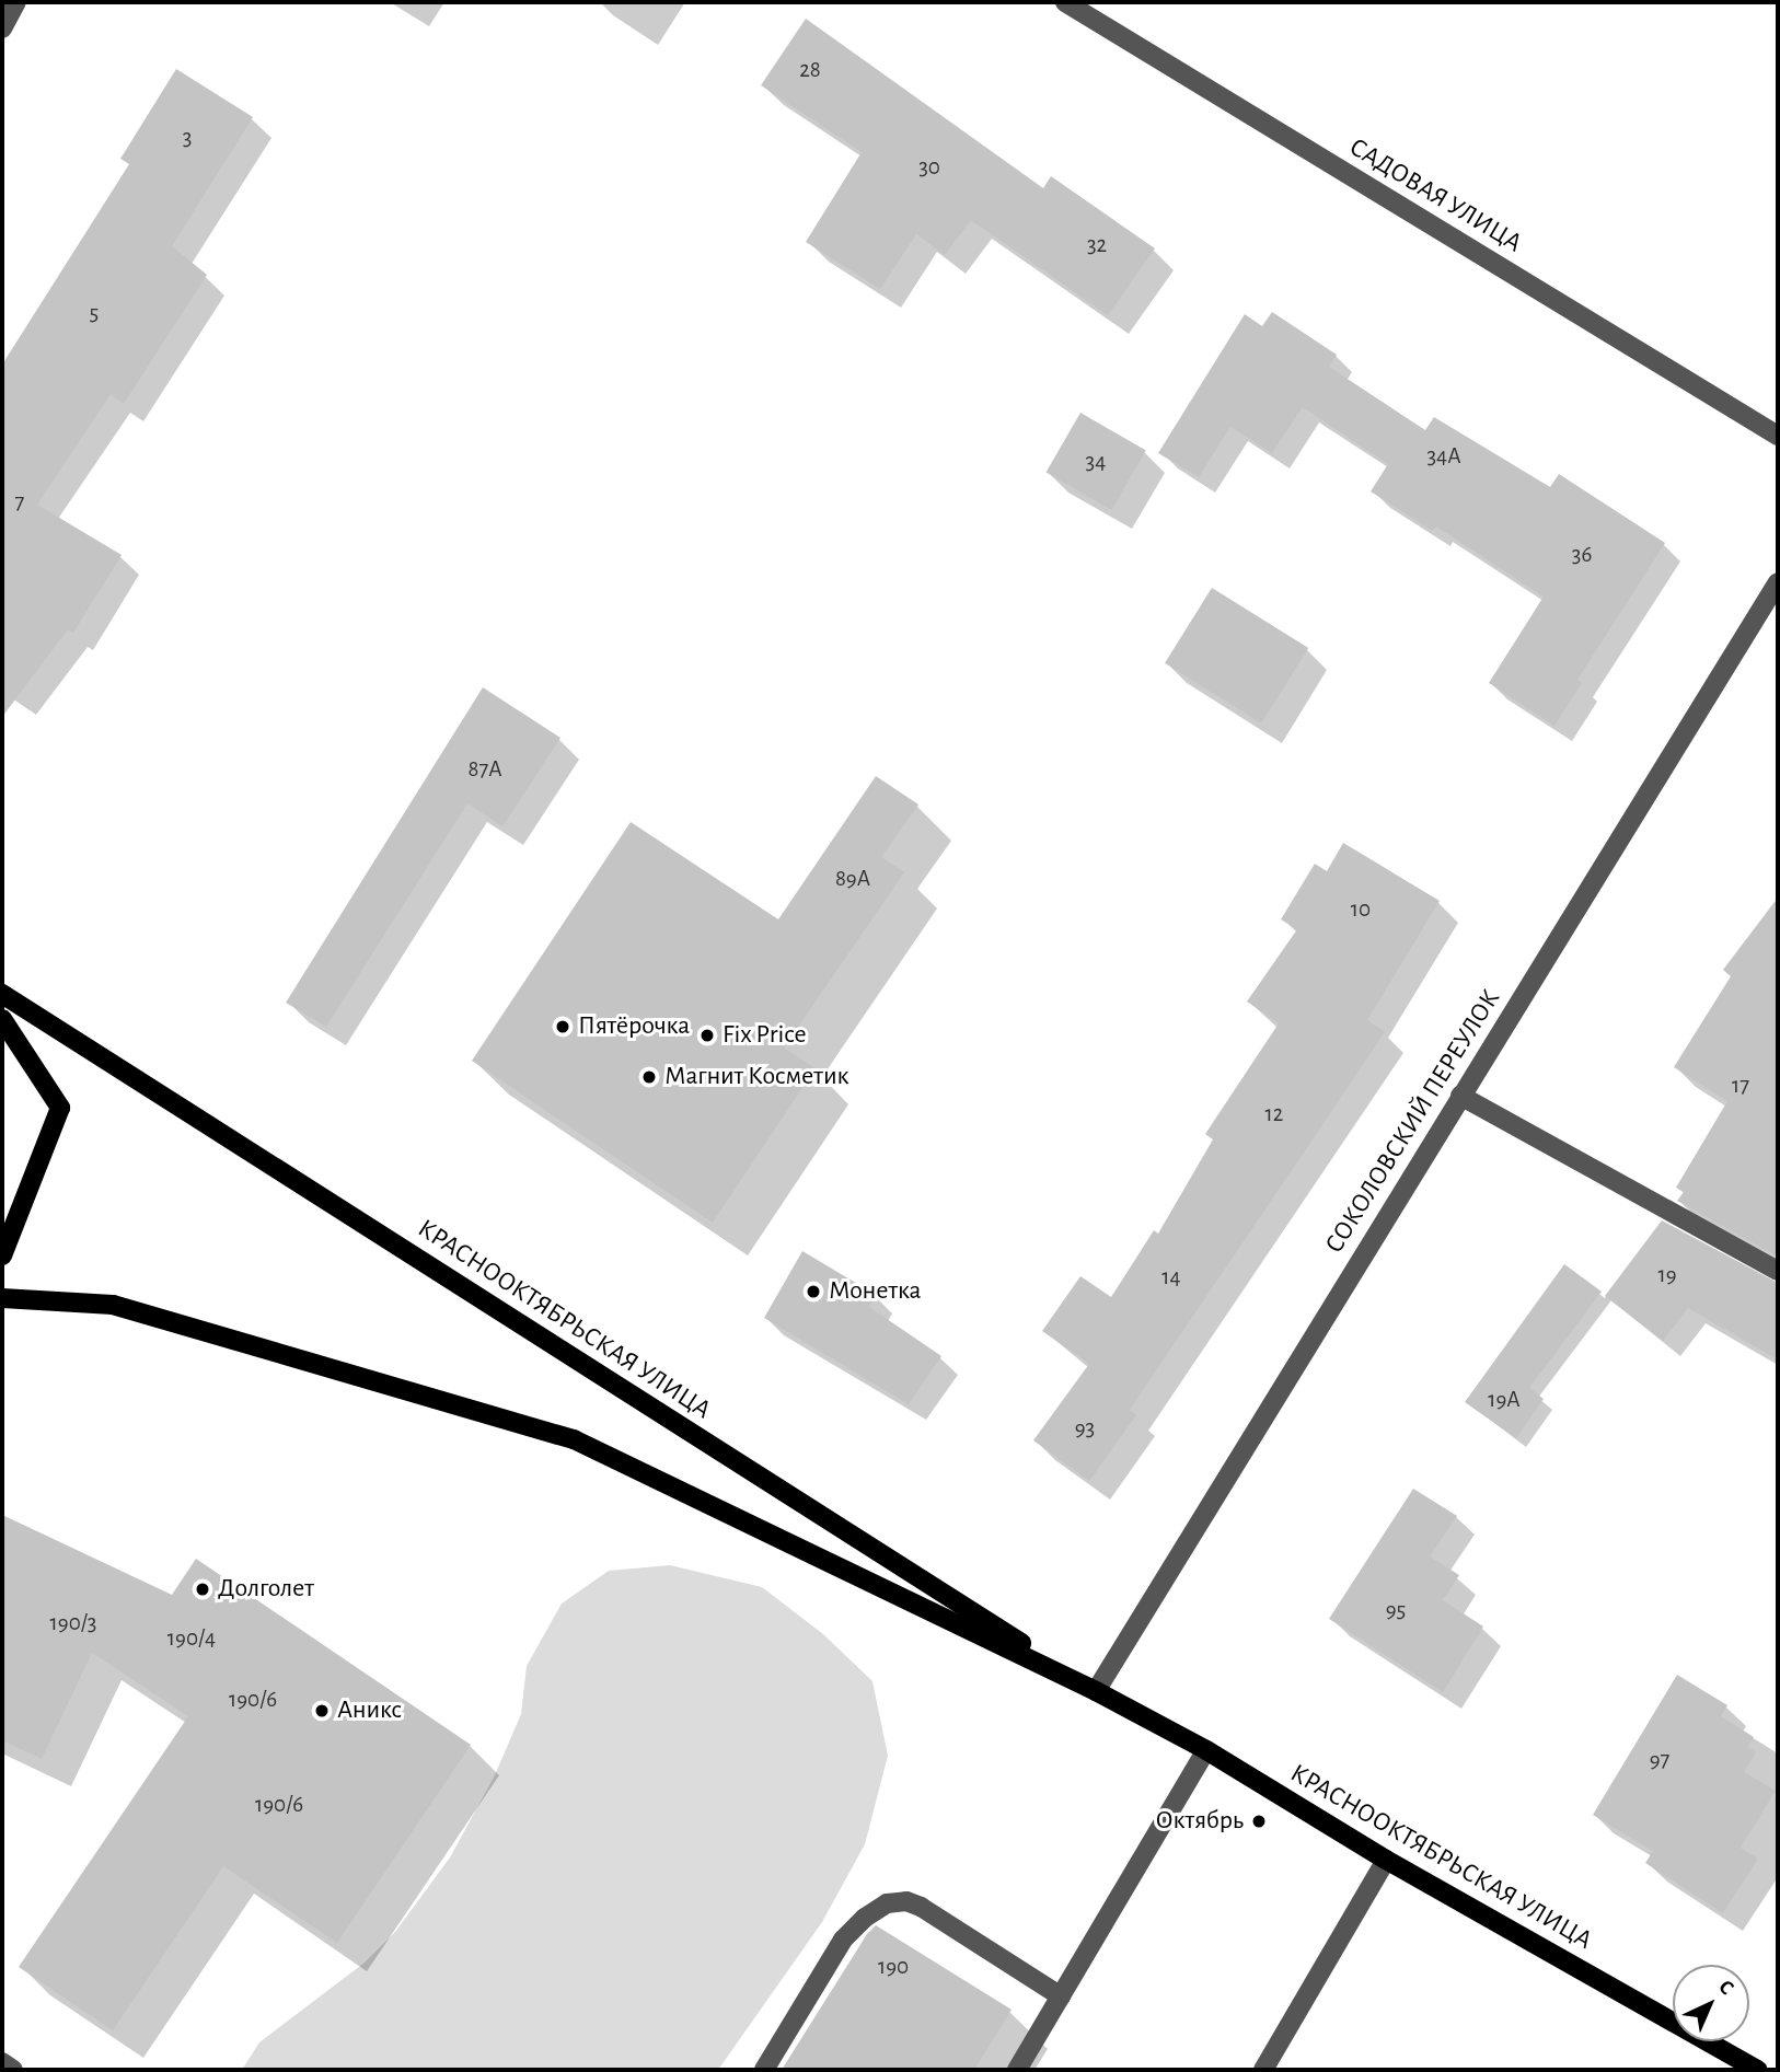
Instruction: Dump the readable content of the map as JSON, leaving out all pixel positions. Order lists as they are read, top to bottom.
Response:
{
  "streets": {
    "main road": ["КРАСНООКТЯБРЬСКАЯ УЛИЦА"],
    "street": ["САДОВАЯ УЛИЦА", "СОКОЛОВСКИЙ ПЕРЕУЛОК"]
  },
  "crossings": [
    ["СОКОЛОВСКИЙ ПЕРЕУЛОК", "КРАСНООКТЯБРЬСКАЯ УЛИЦА"]
  ],
  "places": [
    "Пятёрочка",
    "Fix Price",
    "Магнит Косметик",
    "Монетка",
    "Долголет",
    "Аникс",
    "Октябрь"
  ],
  "house_numbers": [
    "28",
    "3",
    "30",
    "32",
    "5",
    "34А",
    "34",
    "7",
    "36",
    "87А",
    "89А",
    "10",
    "17",
    "12",
    "19",
    "14",
    "19А",
    "93",
    "95",
    "190/3",
    "190/4",
    "190/6",
    "97",
    "190/6",
    "190"
  ],
  "north": "top right"
}
